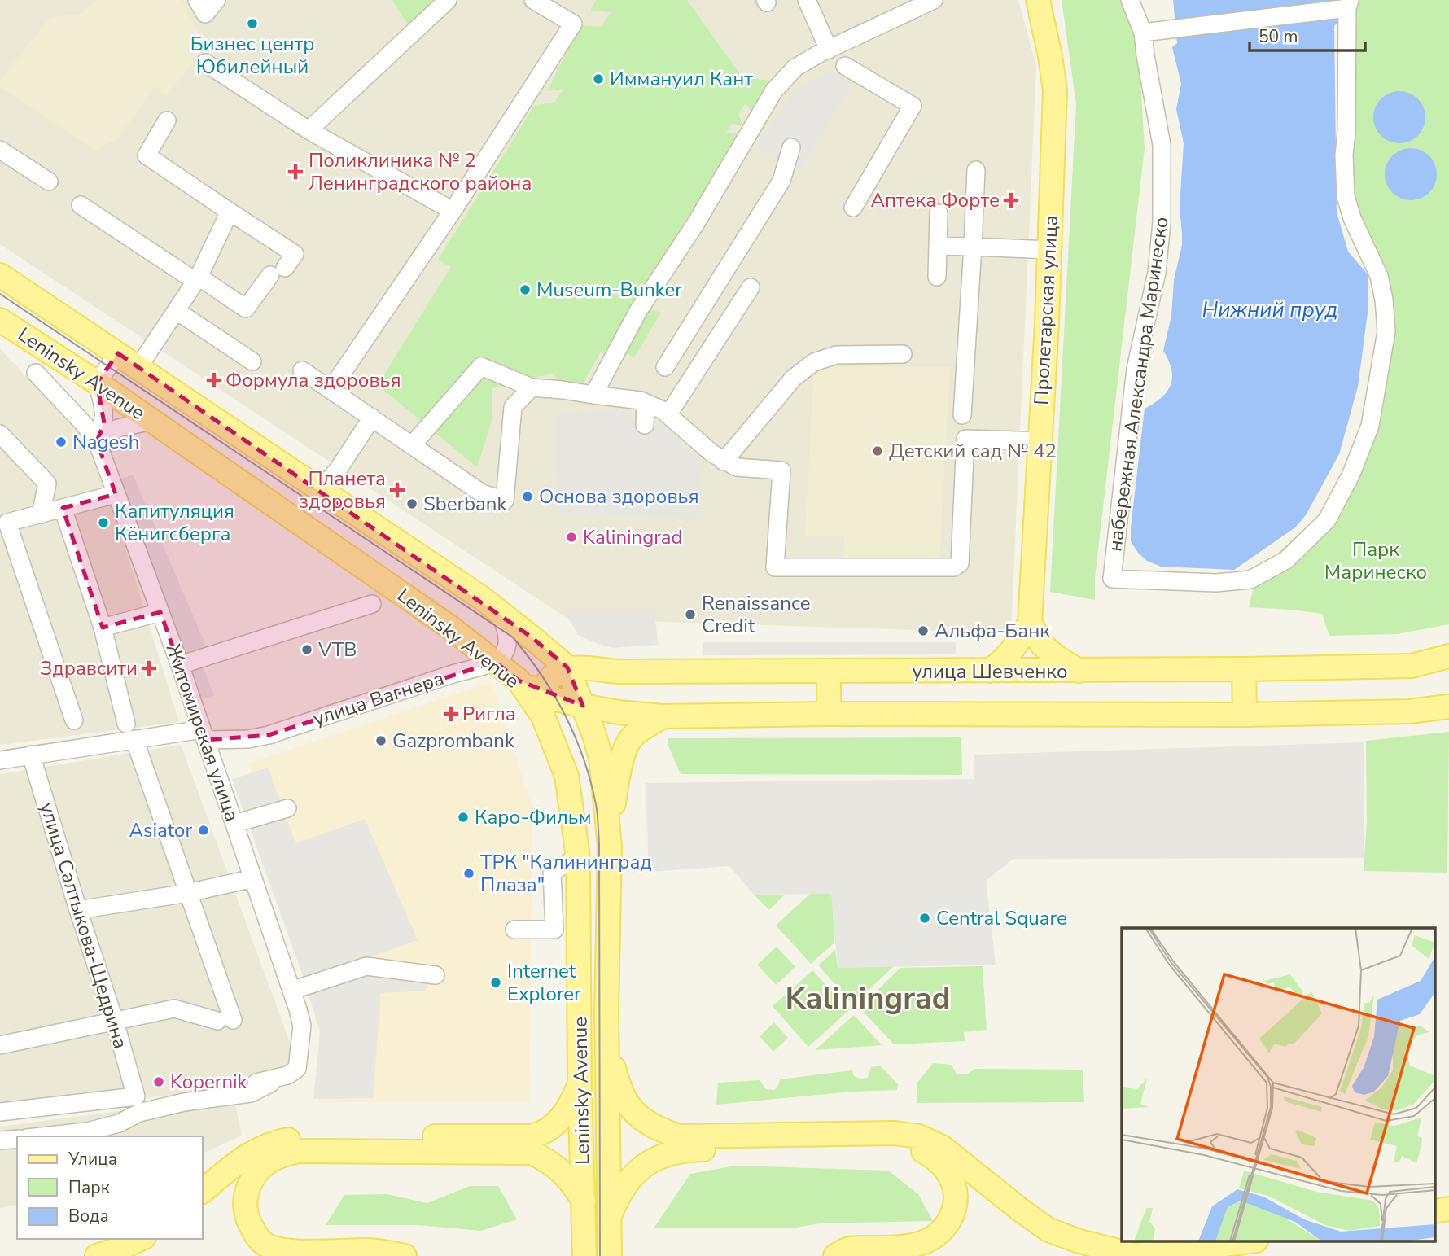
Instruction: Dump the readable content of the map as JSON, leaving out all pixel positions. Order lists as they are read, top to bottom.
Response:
{
  "streets": {
    "main road": ["Пролетарская улица", "Leninsky Avenue", "улица Шевченко"],
    "street": [
      "набережная Александра Маринеско",
      "улица Вагнера",
      "Житомирская улица",
      "улица Салтыкова-Щедрина"
    ]
  },
  "crossings": [
    ["Пролетарская улица", "улица Шевченко"],
    ["Leninsky Avenue", "улица Шевченко"],
    ["Leninsky Avenue", "улица Вагнера"],
    ["улица Вагнера", "Житомирская улица"],
    ["улица Вагнера", "улица Салтыкова-Щедрина"]
  ],
  "districts": ["Kaliningrad"],
  "water": ["Нижний пруд"],
  "parks": ["Парк Маринеско"],
  "places": {
    "other": [
      "Бизнес центр Юбилейный",
      "Иммануил Кант",
      "Museum-Bunker",
      "Nagesh",
      "Детский сад № 42",
      "Основа здоровья",
      "Sberbank",
      "Капитуляция Кёнигсберга",
      "Kaliningrad",
      "Renaissance Credit",
      "Альфа-Банк",
      "VTB",
      "Gazprombank",
      "Каро-Фильм",
      "Asiator",
      "ТРК \"Калининград Плаза\"",
      "Central Square",
      "Internet Explorer",
      "Kopernik"
    ],
    "health": [
      "Поликлиника № 2 Ленинградского района",
      "Аптека Форте",
      "Формула здоровья",
      "Планета здоровья",
      "Здравсити",
      "Ригла"
    ]
  },
  "legend": ["Улица", "Парк", "Вода"],
  "scale_bar": "50 m"
}
